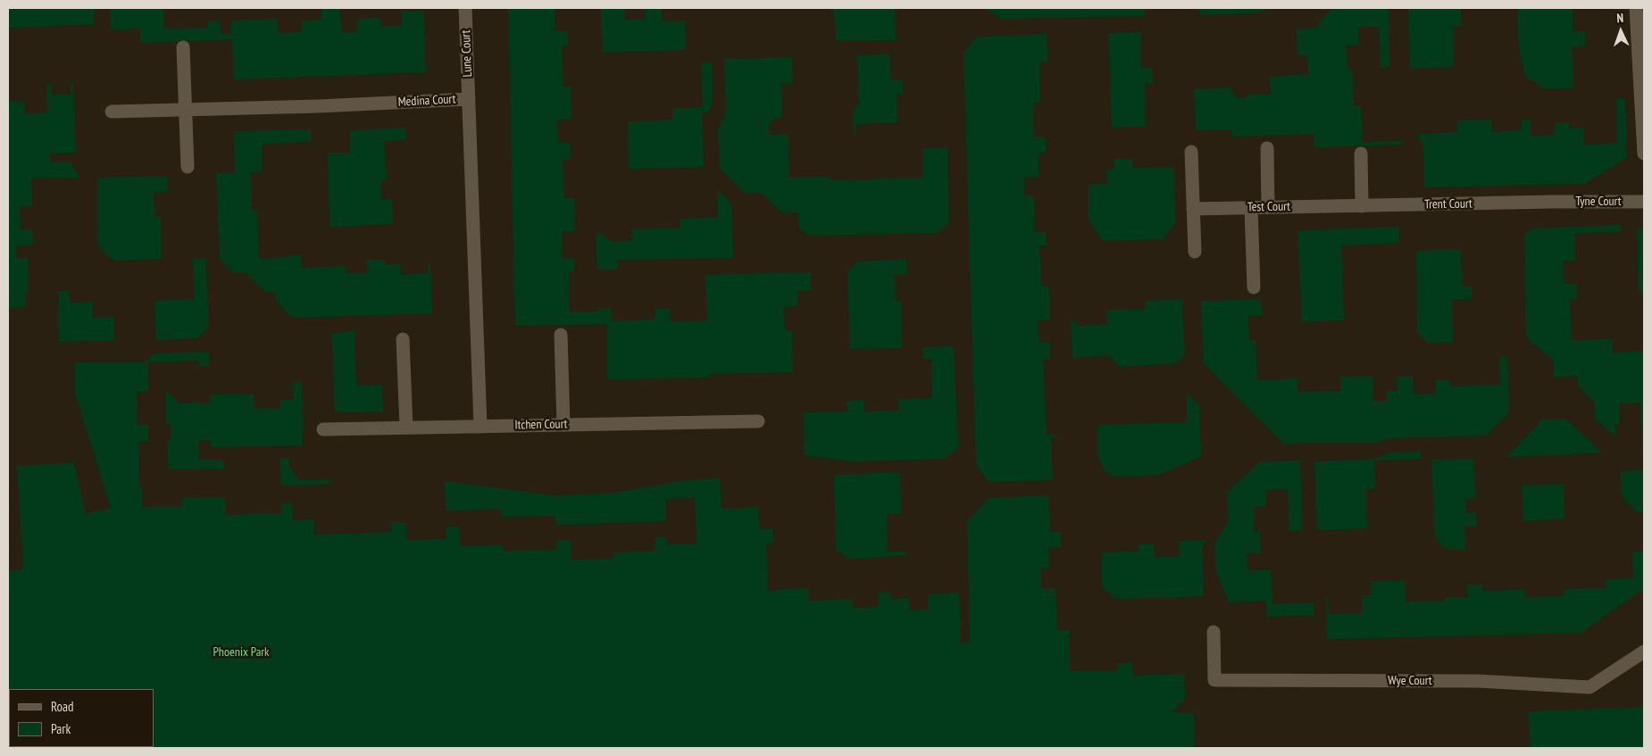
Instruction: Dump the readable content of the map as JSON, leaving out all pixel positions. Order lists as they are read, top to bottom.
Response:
{
  "streets": {
    "street": [
      "Lune Court",
      "Medina Court",
      "Tyne Court",
      "Trent Court",
      "Test Court",
      "Itchen Court",
      "Wye Court"
    ]
  },
  "crossings": [
    ["Lune Court", "Medina Court"],
    ["Medina Court", "Itchen Court"],
    ["Tyne Court", "Trent Court"],
    ["Trent Court", "Test Court"]
  ],
  "parks": ["Phoenix Park"],
  "legend": ["Road", "Park"],
  "north": "top"
}
